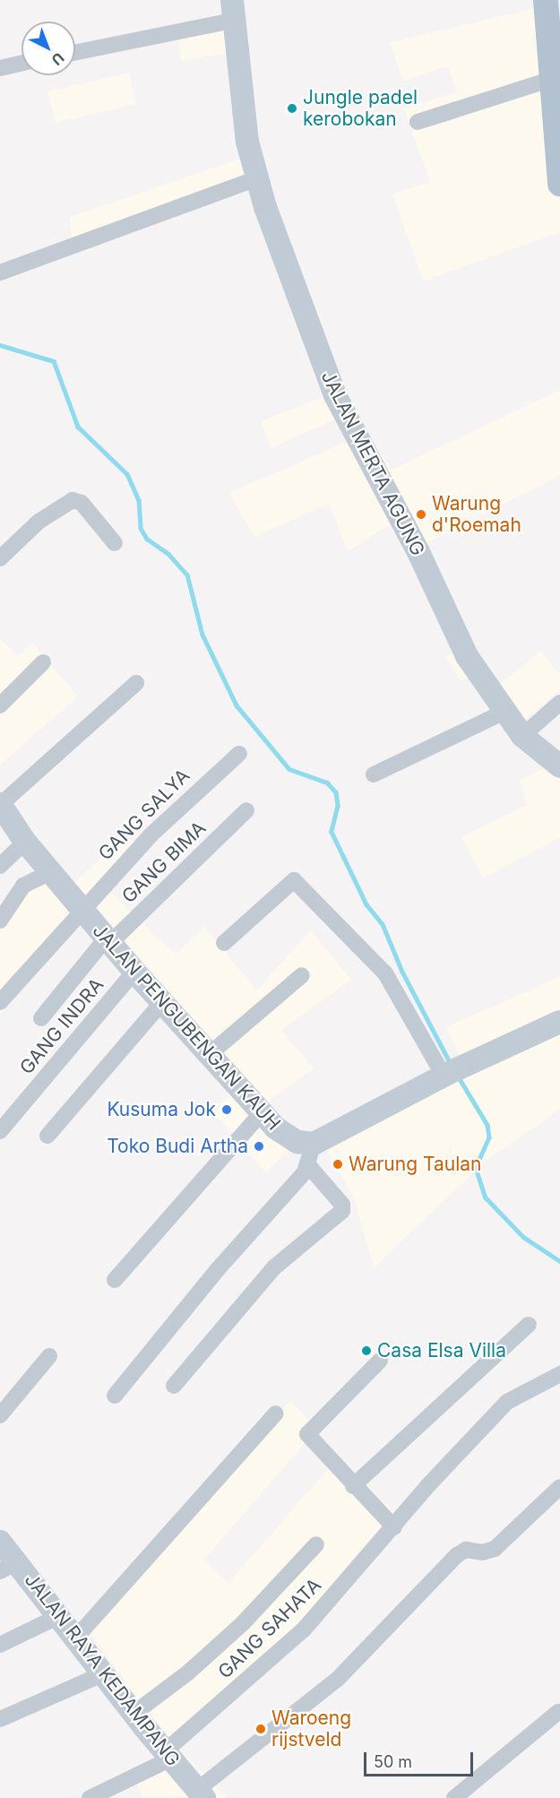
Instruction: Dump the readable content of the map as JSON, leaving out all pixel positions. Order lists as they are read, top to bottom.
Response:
{
  "streets": {
    "street": [
      "JALAN MERTA AGUNG",
      "GANG SALYA",
      "GANG BIMA",
      "GANG INDRA",
      "JALAN PENGUBENGAN KAUH",
      "GANG SAHATA",
      "JALAN RAYA KEDAMPANG"
    ]
  },
  "crossings": [
    ["GANG SALYA", "JALAN PENGUBENGAN KAUH"],
    ["GANG BIMA", "JALAN PENGUBENGAN KAUH"],
    ["GANG INDRA", "JALAN PENGUBENGAN KAUH"],
    ["GANG SAHATA", "JALAN RAYA KEDAMPANG"]
  ],
  "places": [
    "Jungle padel kerobokan",
    "Warung d'Roemah",
    "Kusuma Jok",
    "Toko Budi Artha",
    "Warung Taulan",
    "Casa Elsa Villa",
    "Waroeng rijstveld"
  ],
  "scale_bar": "50 m",
  "north": "bottom right"
}
